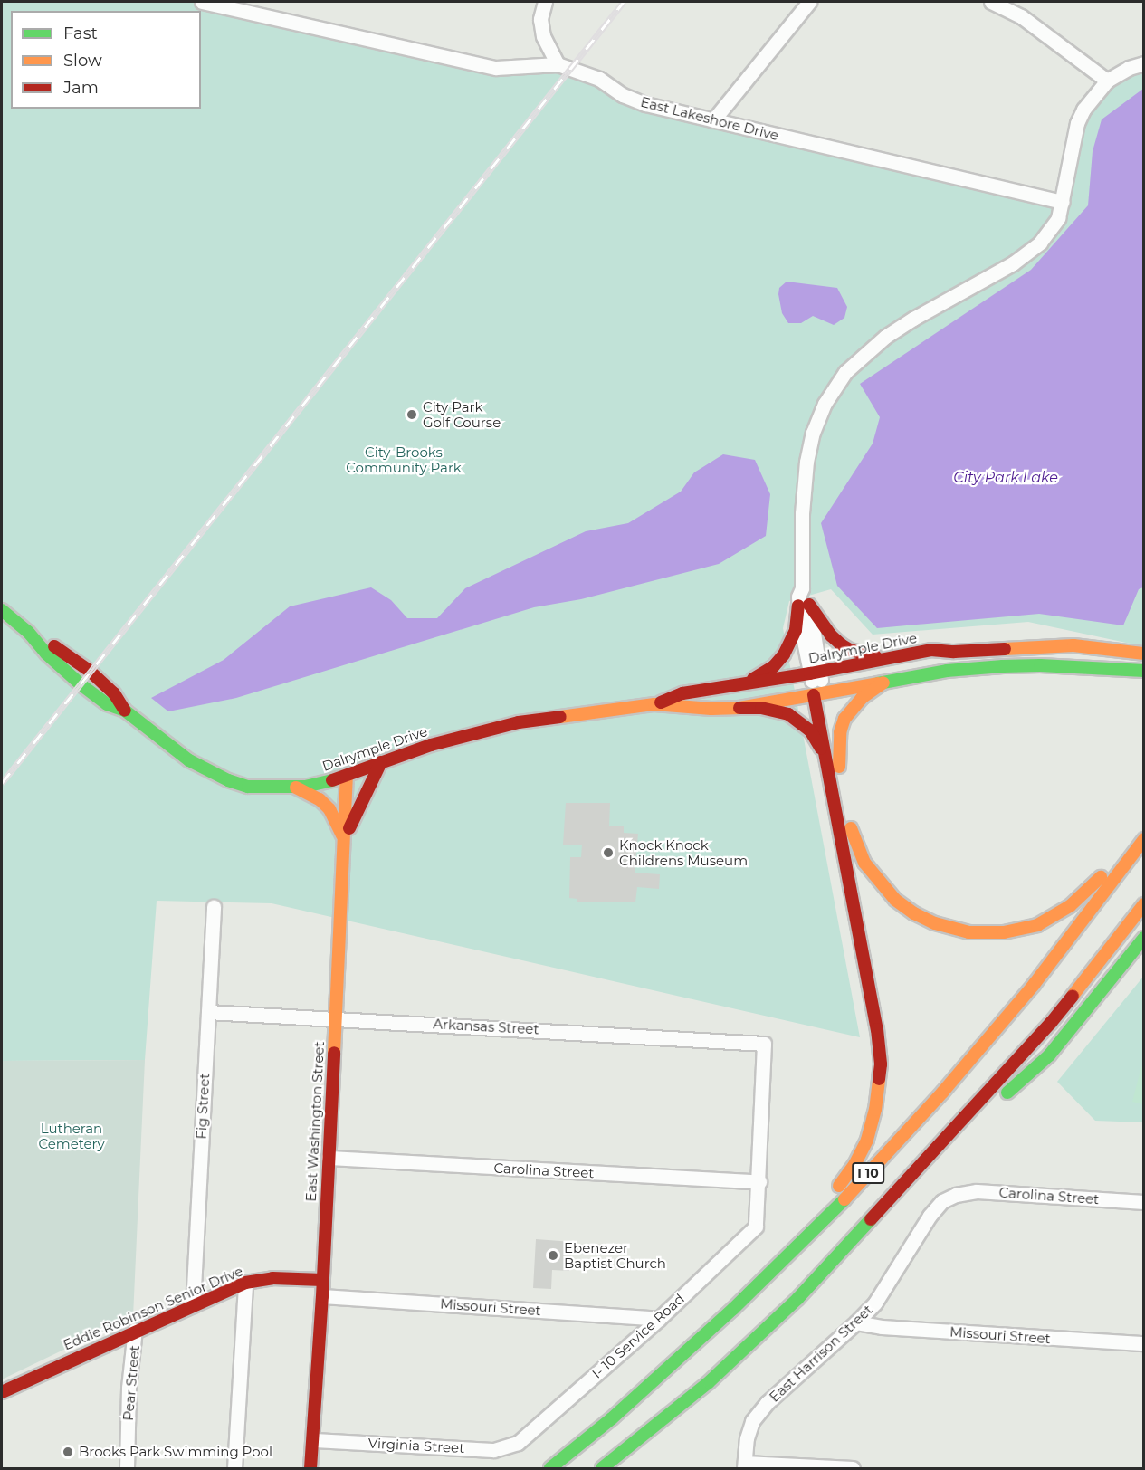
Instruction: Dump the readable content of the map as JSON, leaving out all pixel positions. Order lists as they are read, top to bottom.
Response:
{
  "streets": {
    "main road": [
      "Dalrymple Drive",
      "East Washington Street",
      "I 10",
      "Eddie Robinson Senior Drive"
    ],
    "street": [
      "East Lakeshore Drive",
      "Arkansas Street",
      "Fig Street",
      "Carolina Street",
      "Missouri Street",
      "I- 10 Service Road",
      "East Harrison Street",
      "Pear Street",
      "Virginia Street"
    ]
  },
  "crossings": [
    ["Dalrymple Drive", "East Washington Street"],
    ["Arkansas Street", "Fig Street"],
    ["Arkansas Street", "East Washington Street"],
    ["Arkansas Street", "Carolina Street"],
    ["Arkansas Street", "I- 10 Service Road"],
    ["Fig Street", "Eddie Robinson Senior Drive"],
    ["East Washington Street", "Carolina Street"],
    ["East Washington Street", "Missouri Street"],
    ["East Washington Street", "Eddie Robinson Senior Drive"],
    ["East Washington Street", "Virginia Street"],
    ["Carolina Street", "I- 10 Service Road"],
    ["Carolina Street", "East Harrison Street"],
    ["Missouri Street", "I- 10 Service Road"],
    ["Missouri Street", "East Harrison Street"],
    ["Eddie Robinson Senior Drive", "Pear Street"],
    ["I- 10 Service Road", "Virginia Street"]
  ],
  "water": ["City Park Lake"],
  "parks": ["City-Brooks Community Park", "Lutheran Cemetery"],
  "places": [
    "City Park Golf Course",
    "Knock Knock Childrens Museum",
    "Ebenezer Baptist Church",
    "Brooks Park Swimming Pool"
  ],
  "legend": ["Fast", "Slow", "Jam"]
}
